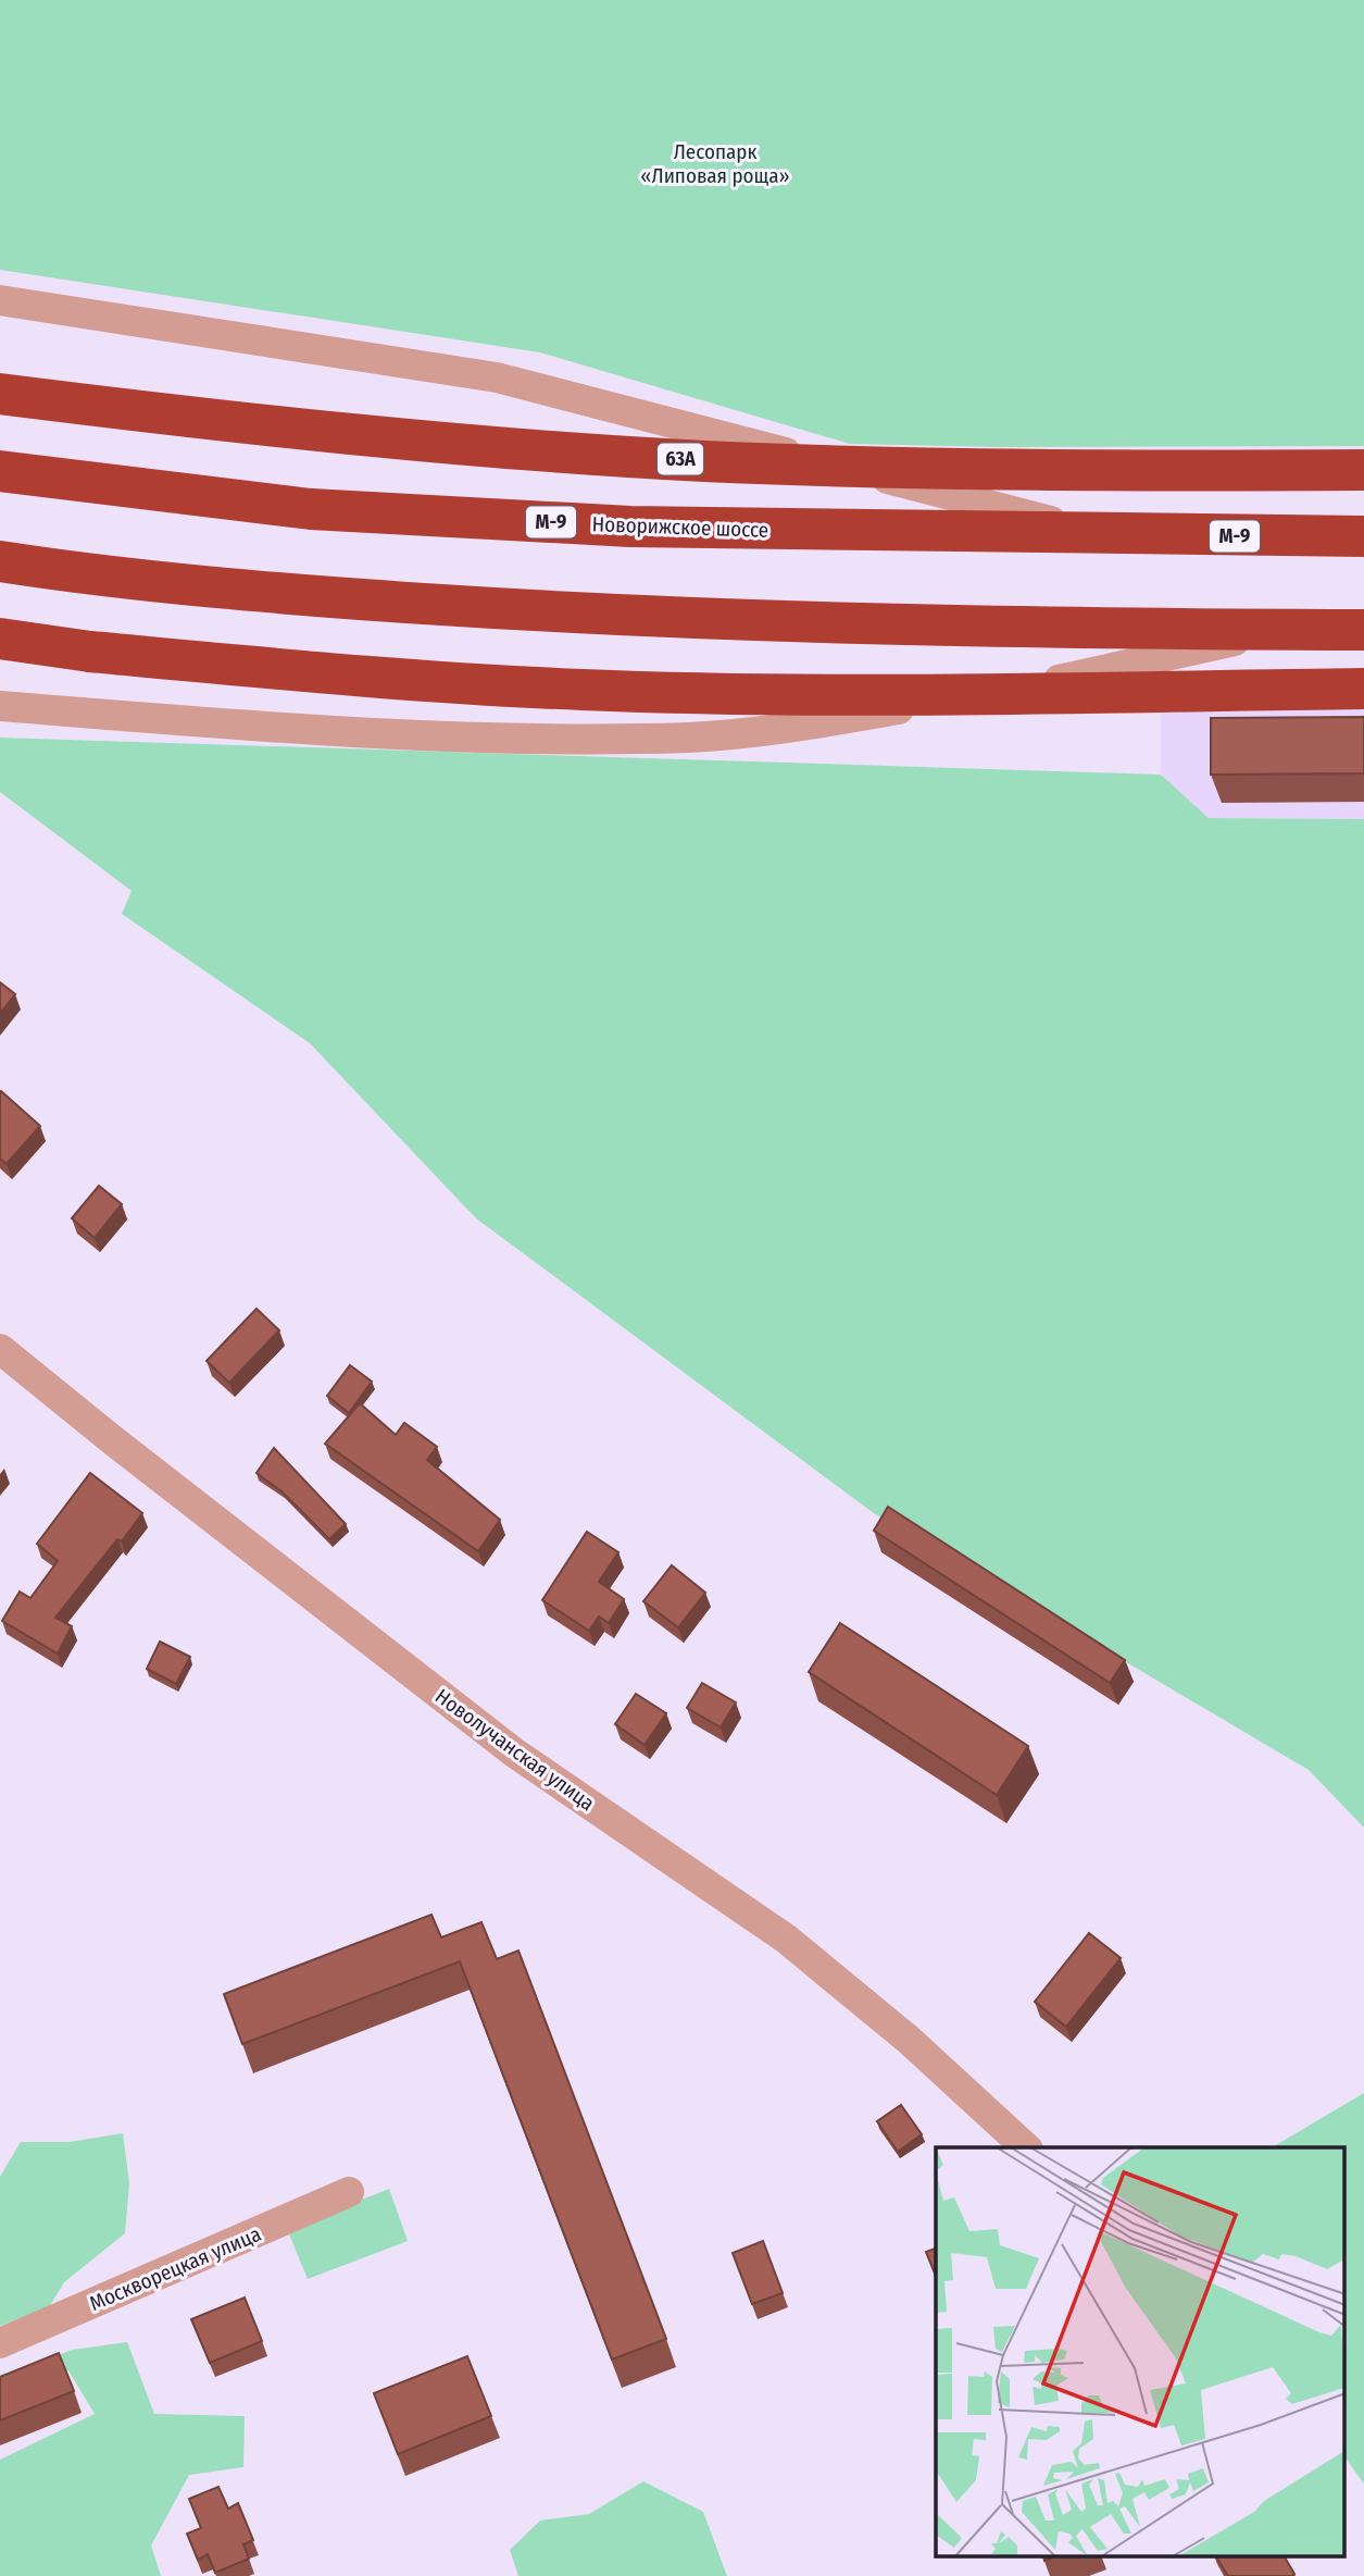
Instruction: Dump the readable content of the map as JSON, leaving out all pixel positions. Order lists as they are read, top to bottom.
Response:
{
  "streets": {
    "highway": ["63A", "М-9", "Новорижское шоссе"],
    "street": ["Новолучанская улица", "Москворецкая улица"]
  },
  "parks": ["Лесопарк «Липовая роща»"]
}
